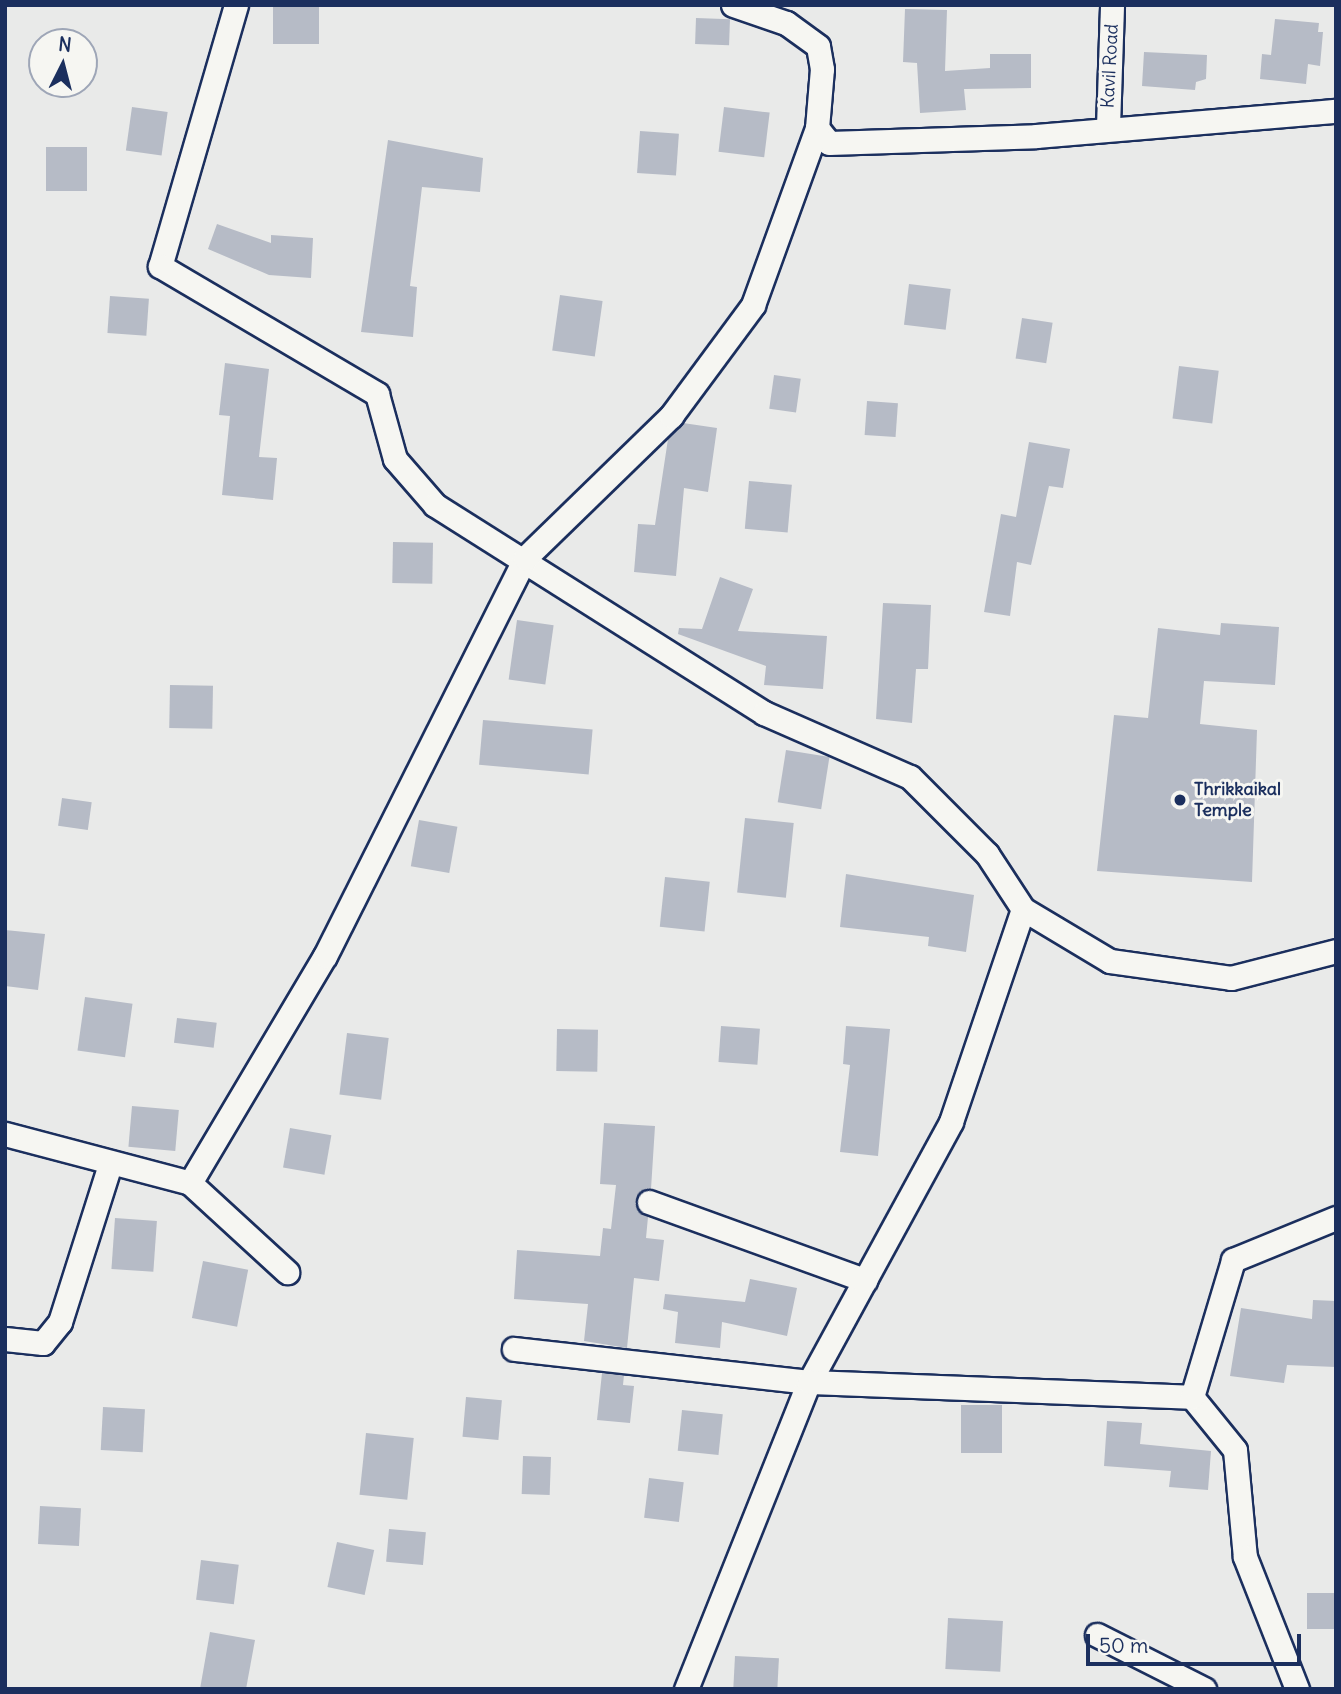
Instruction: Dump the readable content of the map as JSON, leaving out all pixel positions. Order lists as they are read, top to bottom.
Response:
{
  "streets": {
    "street": ["Kavil Road"]
  },
  "places": ["Thrikkaikal Temple"],
  "scale_bar": "50 m",
  "north": "top"
}
